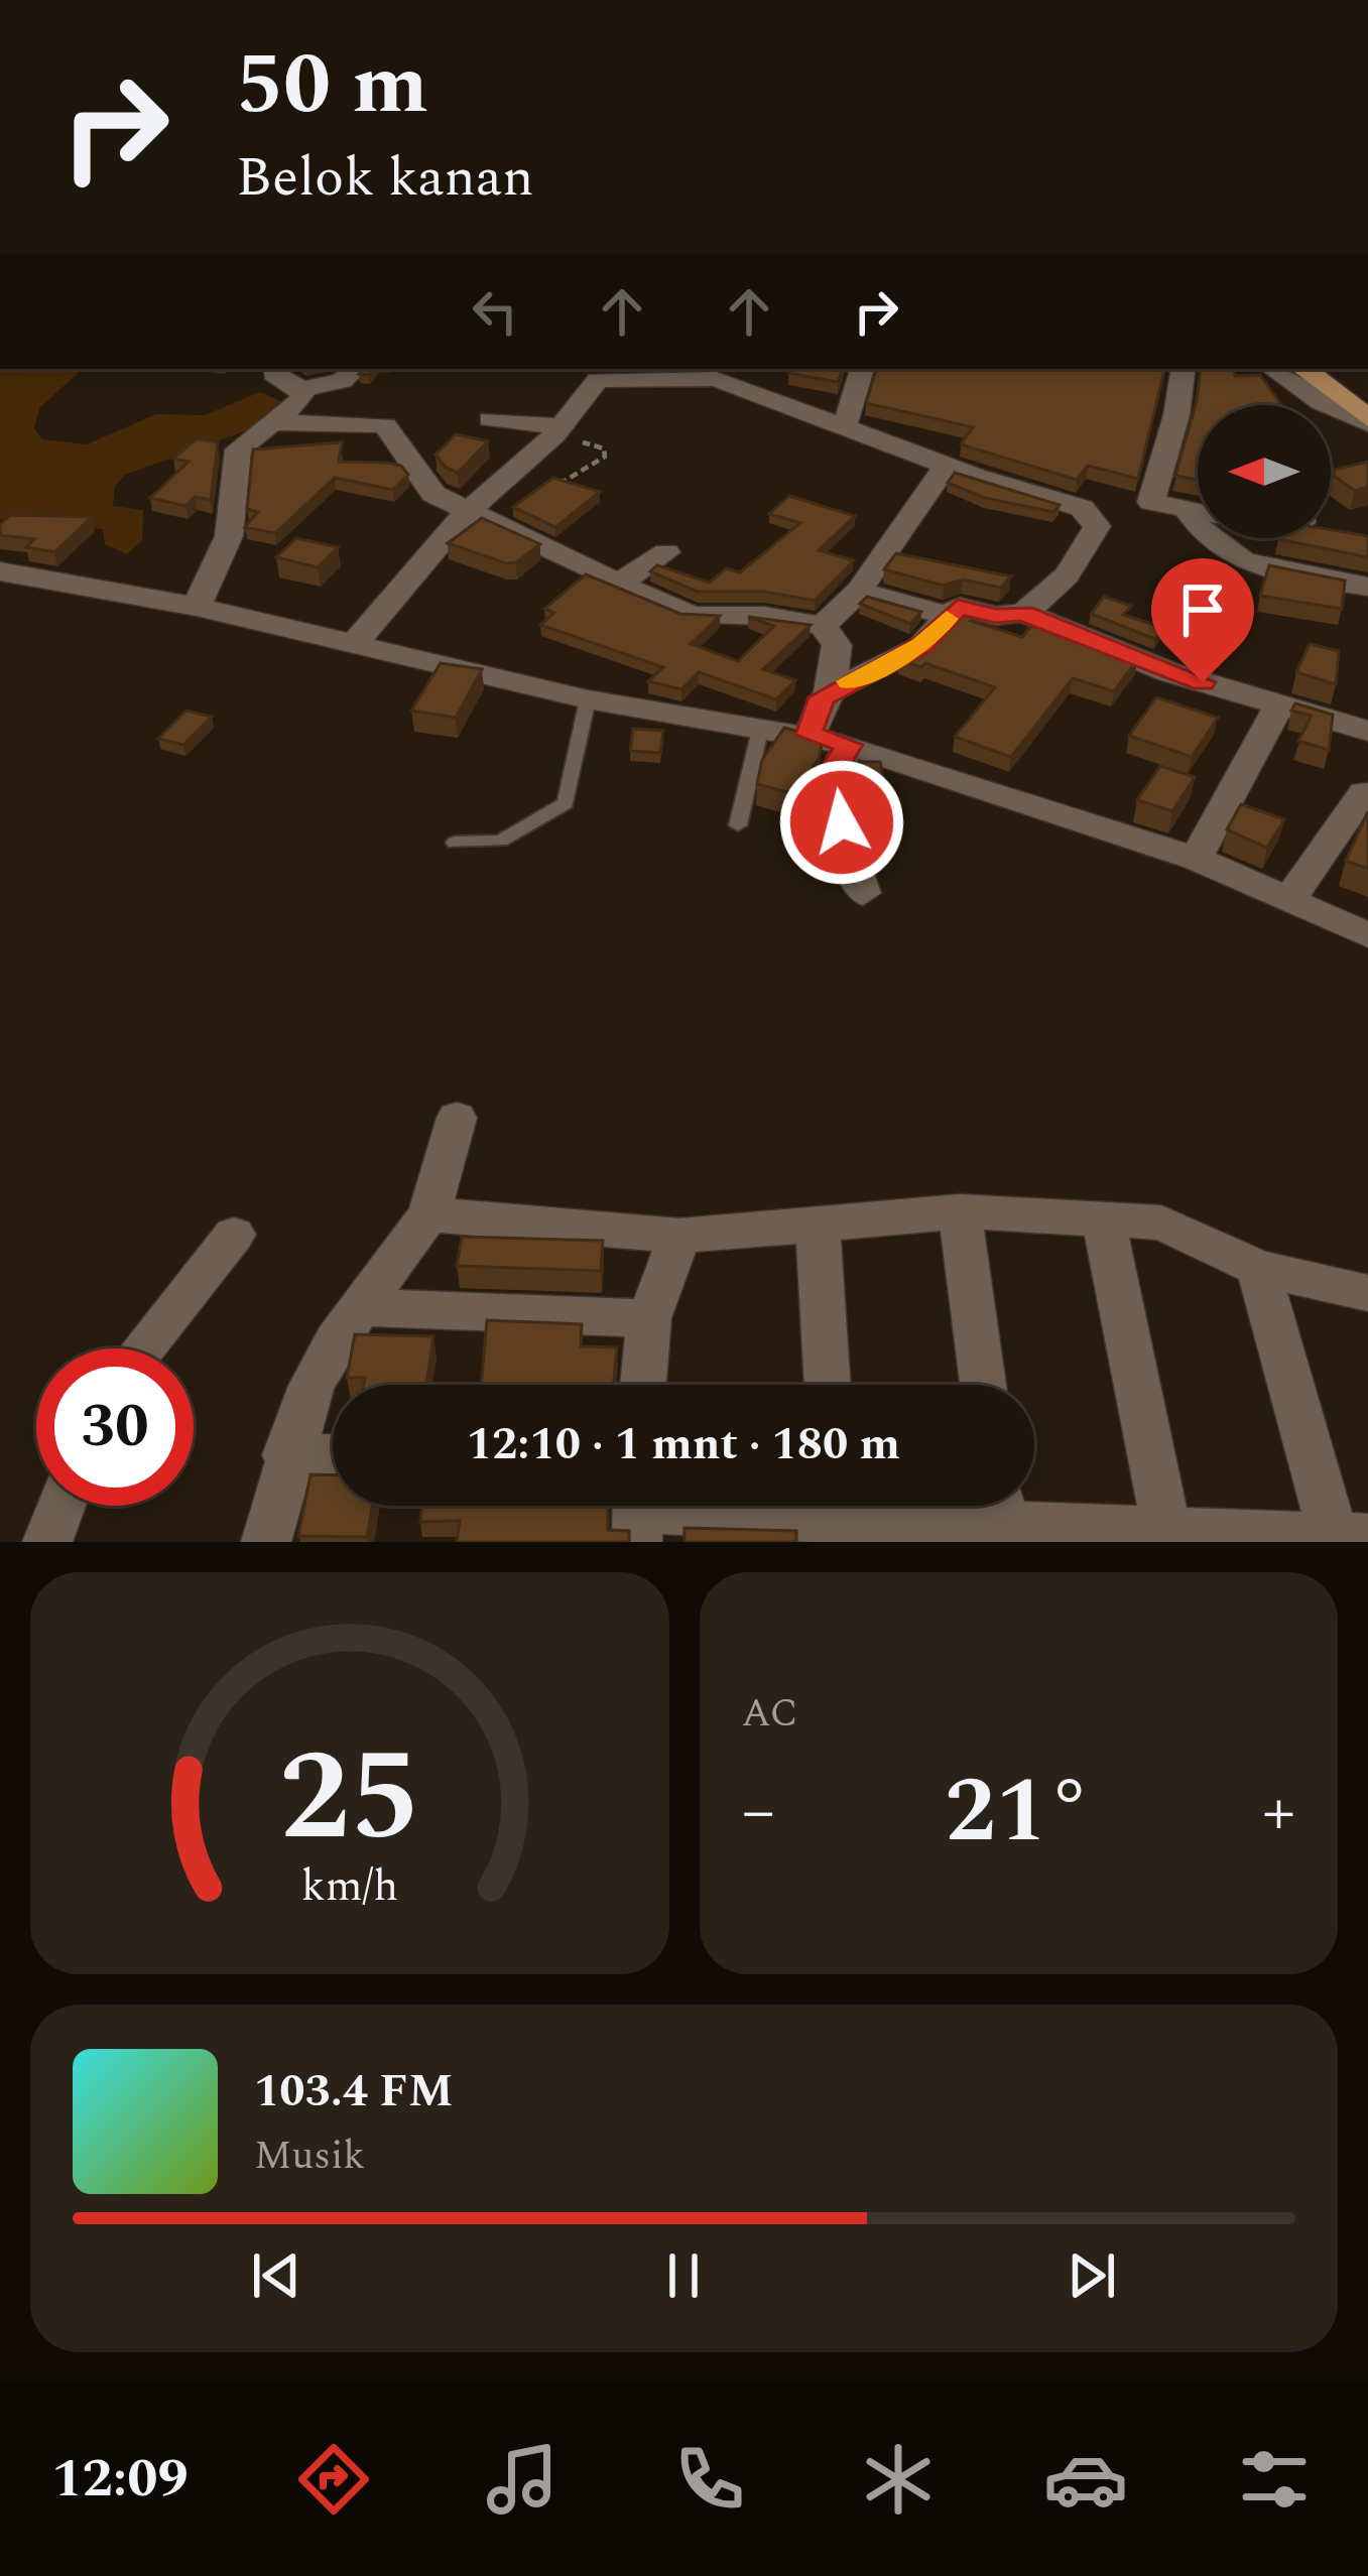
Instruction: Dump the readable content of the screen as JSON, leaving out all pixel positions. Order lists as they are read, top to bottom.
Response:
{
  "north": "left",
  "page": {
    "turn": ["50 m", "Belok kanan"],
    "limit": "30",
    "trip": "12:10 · 1 mnt · 180 m",
    "tile": "AC",
    "heat": ["−", "21°", "+"],
    "song": ["103.4 FM", "Musik"],
    "tabs": "12:09",
    "gauge": ["25", "km/h"]
  }
}
